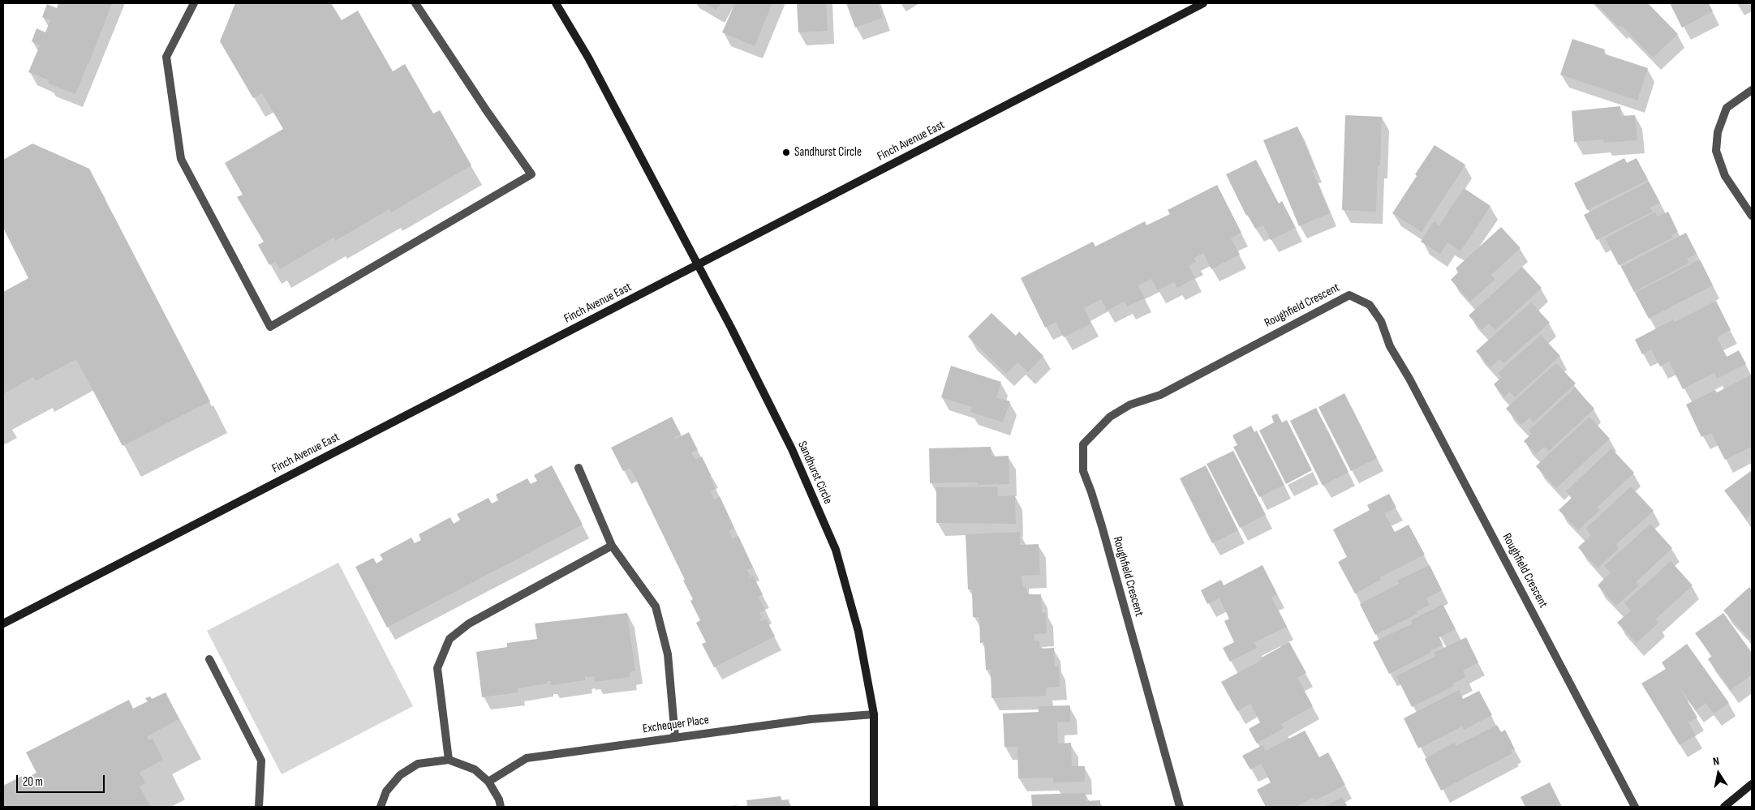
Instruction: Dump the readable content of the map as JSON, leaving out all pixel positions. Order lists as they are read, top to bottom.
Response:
{
  "streets": {
    "main road": ["Finch Avenue East", "Sandhurst Circle"],
    "street": ["Roughfield Crescent", "Exchequer Place"]
  },
  "crossings": [
    ["Finch Avenue East", "Sandhurst Circle"],
    ["Sandhurst Circle", "Exchequer Place"]
  ],
  "places": ["Sandhurst Circle"],
  "scale_bar": "20 m",
  "north": "top"
}
